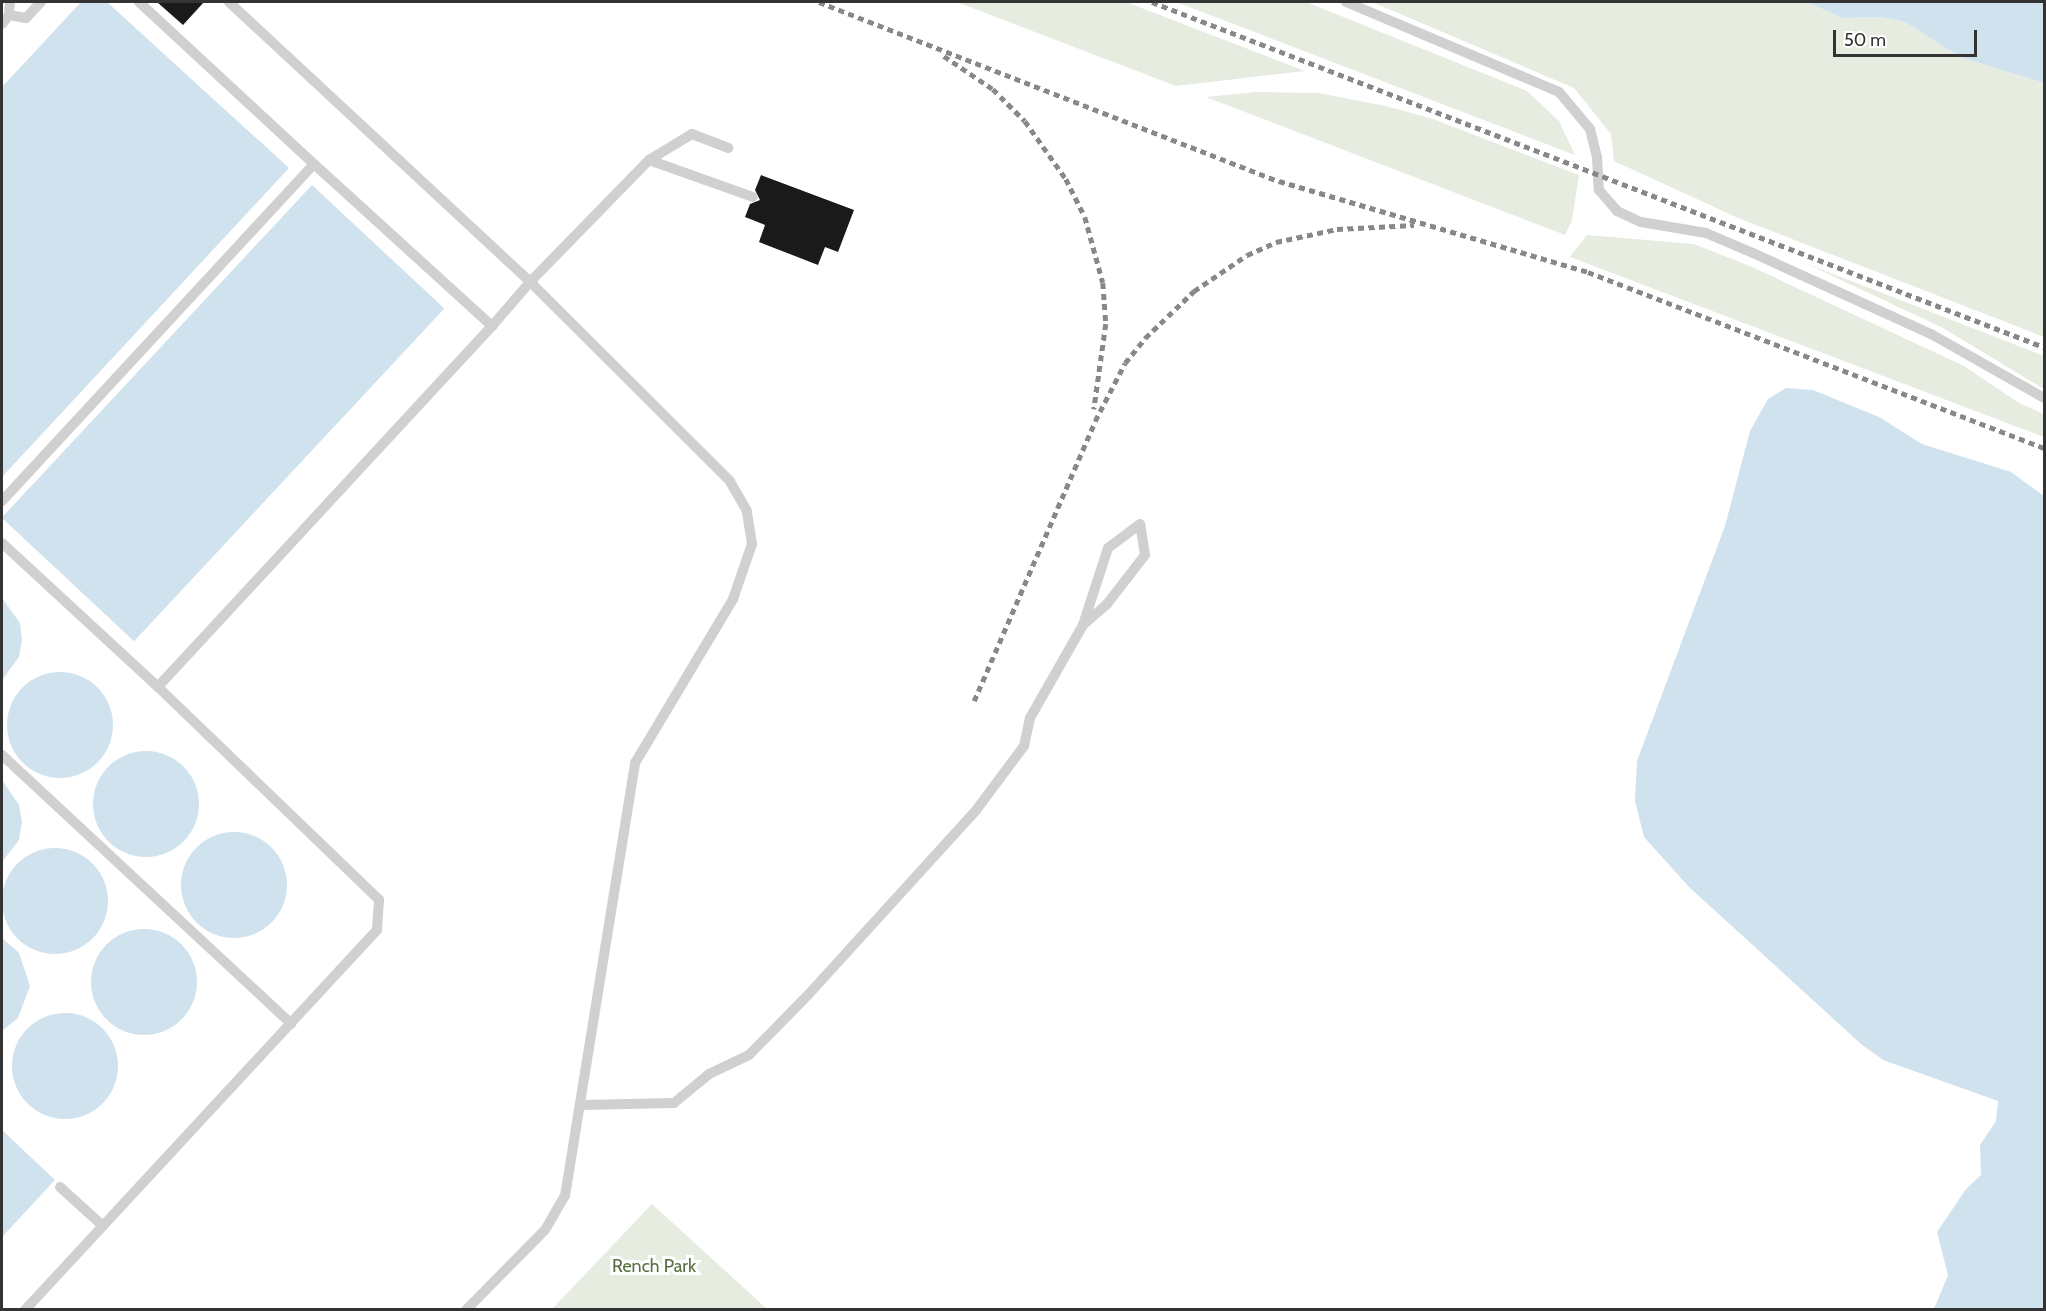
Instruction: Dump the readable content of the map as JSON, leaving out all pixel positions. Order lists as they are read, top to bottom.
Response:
{
  "parks": ["Rench Park"],
  "scale_bar": "50 m"
}
